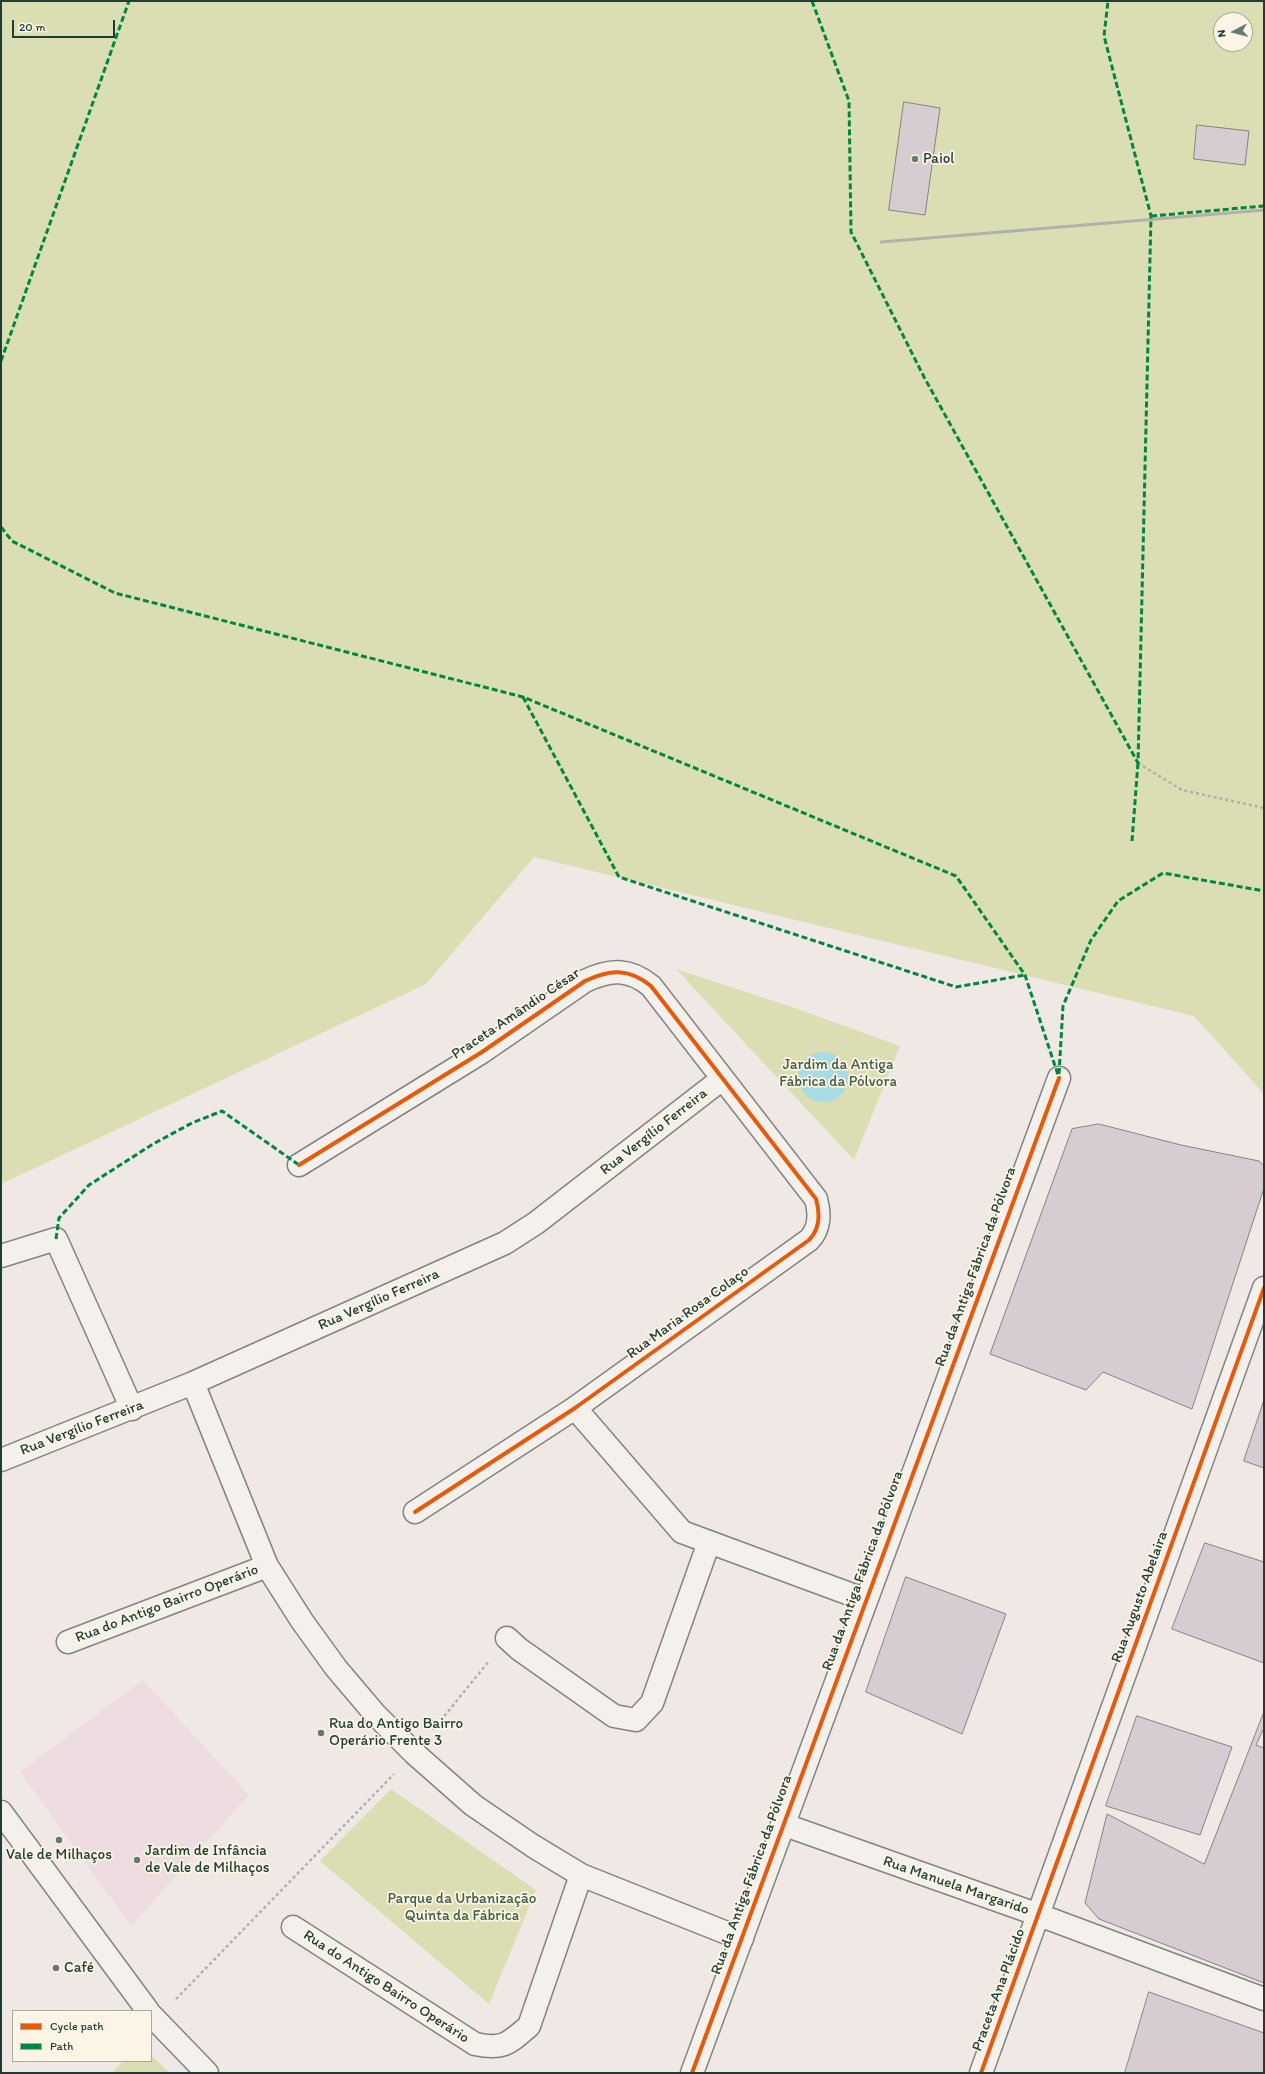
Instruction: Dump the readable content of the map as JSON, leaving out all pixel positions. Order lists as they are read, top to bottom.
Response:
{
  "streets": {
    "street": [
      "Praceta Amândio César",
      "Rua Vergílio Ferreira",
      "Rua da Antiga Fábrica da Pólvora",
      "Rua Maria Rosa Colaço",
      "Rua Augusto Abelaira",
      "Rua do Antigo Bairro Operário",
      "Rua Manuela Margarido",
      "Praceta Ana Plácido"
    ]
  },
  "crossings": [
    ["Praceta Amândio César", "Rua Vergílio Ferreira"],
    ["Praceta Amândio César", "Rua Maria Rosa Colaço"],
    ["Rua Vergílio Ferreira", "Rua Maria Rosa Colaço"],
    ["Rua Vergílio Ferreira", "Rua do Antigo Bairro Operário"],
    ["Rua da Antiga Fábrica da Pólvora", "Rua do Antigo Bairro Operário"],
    ["Rua da Antiga Fábrica da Pólvora", "Rua Manuela Margarido"],
    ["Rua Augusto Abelaira", "Rua Manuela Margarido"],
    ["Rua Augusto Abelaira", "Praceta Ana Plácido"],
    ["Rua Manuela Margarido", "Praceta Ana Plácido"]
  ],
  "parks": ["Jardim da Antiga Fábrica da Pólvora", "Parque da Urbanização Quinta da Fábrica"],
  "places": [
    "Paiol",
    "Rua do Antigo Bairro Operário Frente 3",
    "Vale de Milhaços",
    "Jardim de Infância de Vale de Milhaços",
    "Café"
  ],
  "legend": ["Cycle path", "Path"],
  "scale_bar": "20 m",
  "north": "left"
}
